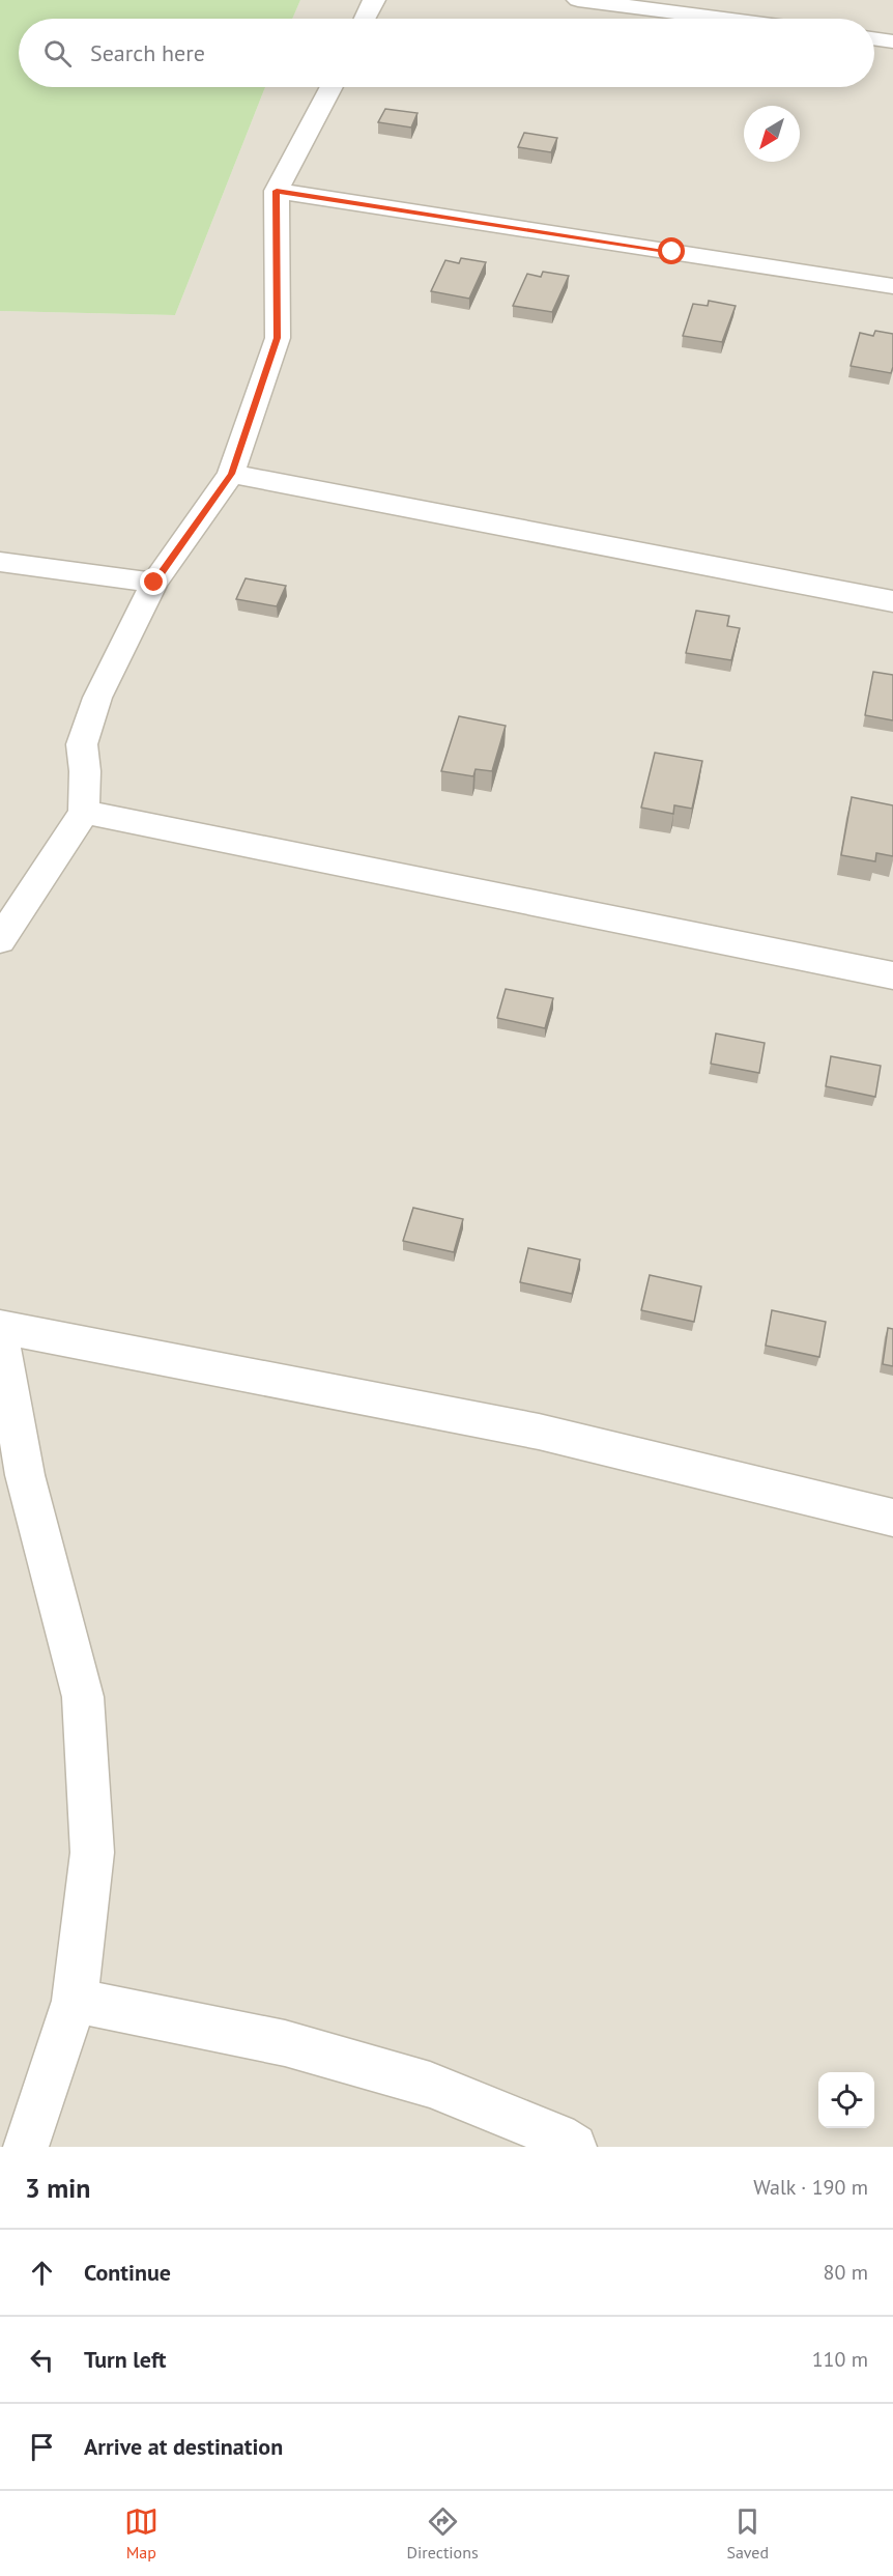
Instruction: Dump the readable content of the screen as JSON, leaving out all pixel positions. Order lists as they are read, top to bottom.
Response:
{
  "north": "bottom left",
  "page": {
    "search": "Search here",
    "heading": ["3 min", "Walk · 190 m"],
    "list": [
      ["Continue", "80 m"],
      ["Turn left", "110 m"],
      "Arrive at destination"
    ],
    "nav": ["Map", "Directions", "Saved"]
  }
}
